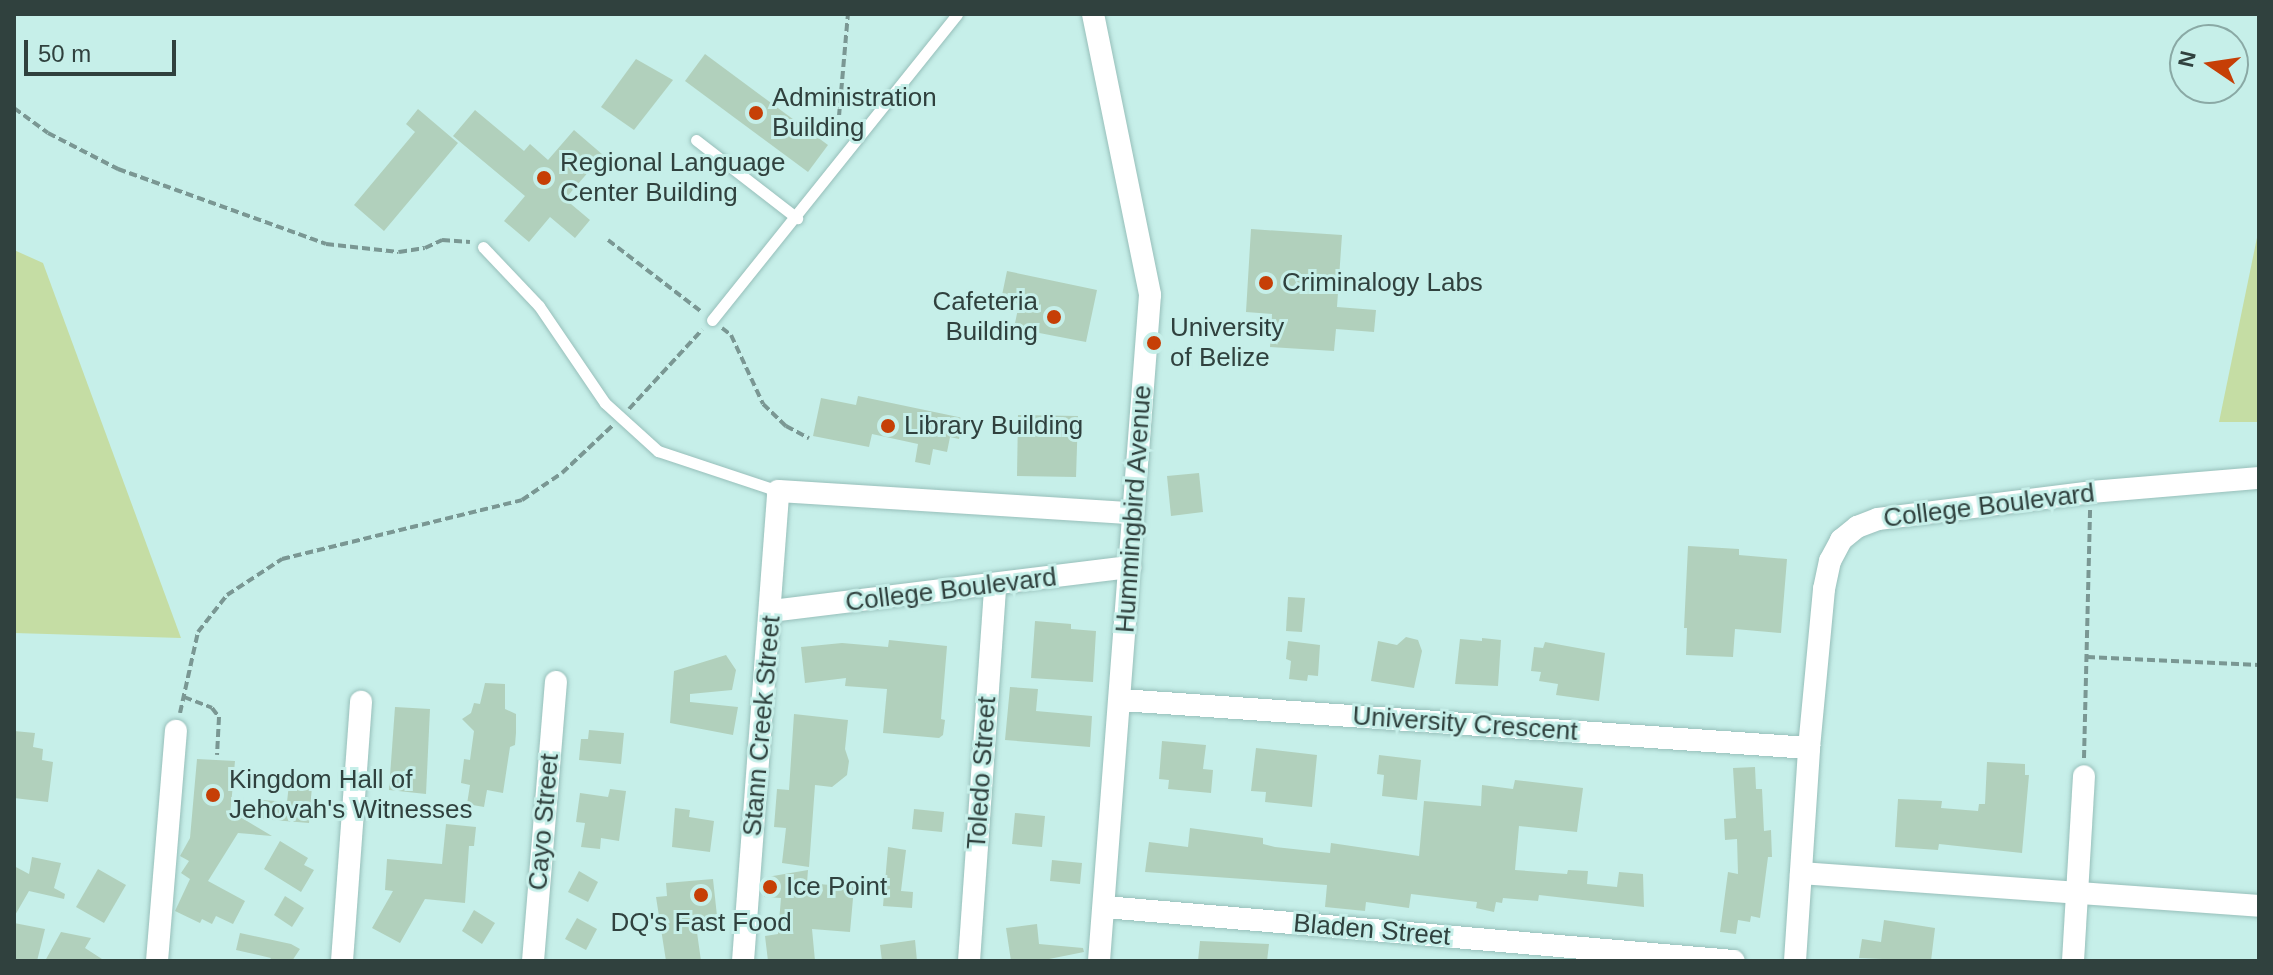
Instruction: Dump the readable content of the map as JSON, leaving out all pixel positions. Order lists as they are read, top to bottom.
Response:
{
  "streets": {
    "street": [
      "College Boulevard",
      "Hummingbird Avenue",
      "University Crescent",
      "Stann Creek Street",
      "Toledo Street",
      "Cayo Street",
      "Bladen Street"
    ]
  },
  "crossings": [
    ["College Boulevard", "Hummingbird Avenue"],
    ["College Boulevard", "University Crescent"],
    ["College Boulevard", "Stann Creek Street"],
    ["College Boulevard", "Toledo Street"],
    ["Hummingbird Avenue", "University Crescent"],
    ["Hummingbird Avenue", "Bladen Street"]
  ],
  "places": [
    "Administration Building",
    "Regional Language Center Building",
    "Criminalogy Labs",
    "Cafeteria Building",
    "University of Belize",
    "Library Building",
    "Kingdom Hall of Jehovah's Witnesses",
    "Ice Point",
    "DQ's Fast Food"
  ],
  "scale_bar": "50 m",
  "north": "left"
}
